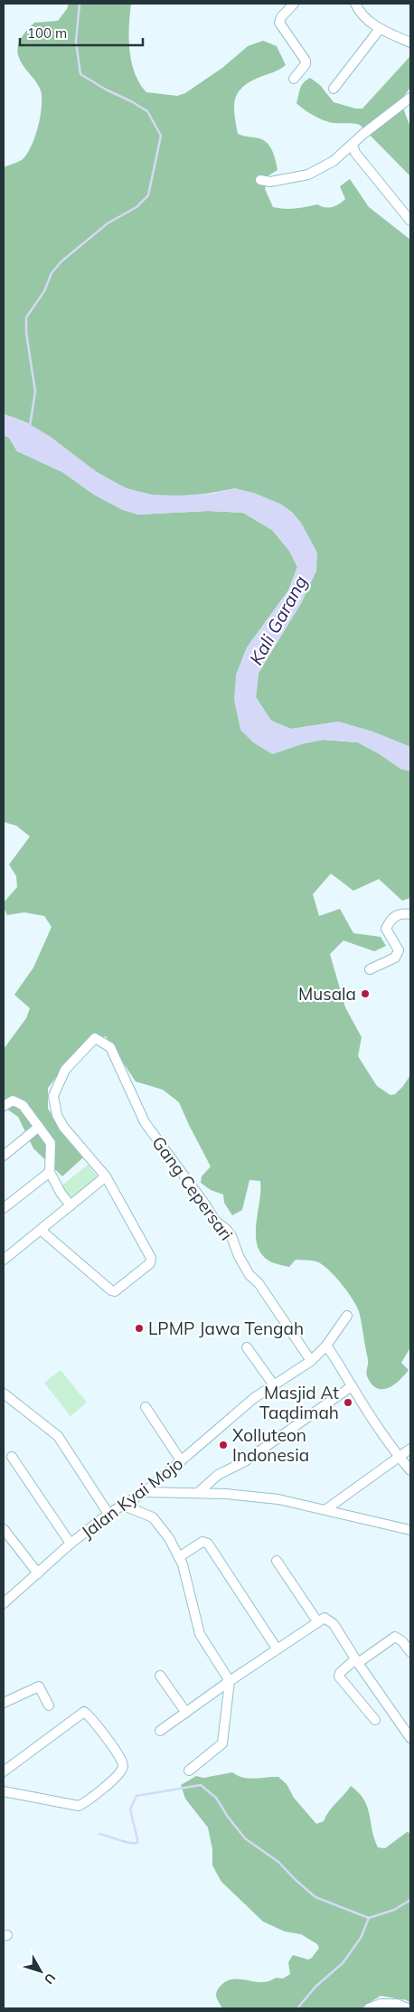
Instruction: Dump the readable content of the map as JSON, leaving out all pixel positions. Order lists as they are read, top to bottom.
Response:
{
  "streets": {
    "street": ["Gang Cepersari", "Jalan Kyai Mojo"]
  },
  "crossings": [
    ["Gang Cepersari", "Jalan Kyai Mojo"]
  ],
  "water": ["Kali Garang"],
  "places": [
    "Musala",
    "LPMP Jawa Tengah",
    "Masjid At Taqdimah",
    "Xolluteon Indonesia"
  ],
  "scale_bar": "100 m",
  "north": "bottom right"
}
